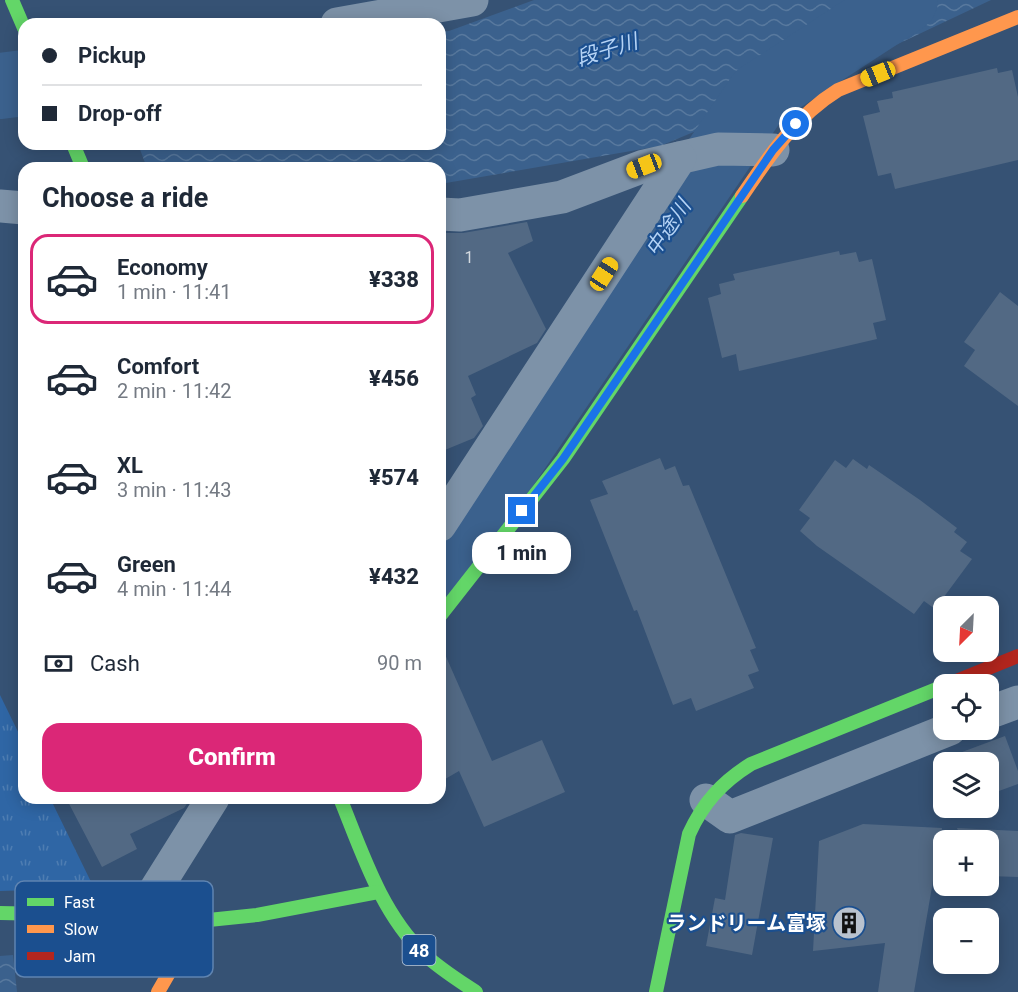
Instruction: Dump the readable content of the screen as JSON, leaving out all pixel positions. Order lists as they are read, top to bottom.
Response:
{
  "streets": {
    "street": ["48"]
  },
  "water": ["段子川", "中途川"],
  "places": {
    "building": ["ランドリーム富塚"]
  },
  "house_numbers": ["1"],
  "legend": ["Fast", "Slow", "Jam"],
  "north": "bottom left",
  "page": {
    "banner": ["Pickup", "Drop-off"],
    "heading": "Choose a ride",
    "list": [
      {
        "name": "Economy",
        "note": "1 min · 11:41",
        "value": "¥338"
      },
      {
        "name": "Comfort",
        "note": "2 min · 11:42",
        "value": "¥456"
      },
      {
        "name": "XL",
        "note": "3 min · 11:43",
        "value": "¥574"
      },
      {
        "name": "Green",
        "note": "4 min · 11:44",
        "value": "¥432"
      }
    ],
    "bubble": "1 min",
    "map_buttons": ["+", "−"],
    "pay": ["Cash", "90 m"],
    "buttons": "Confirm"
  }
}
